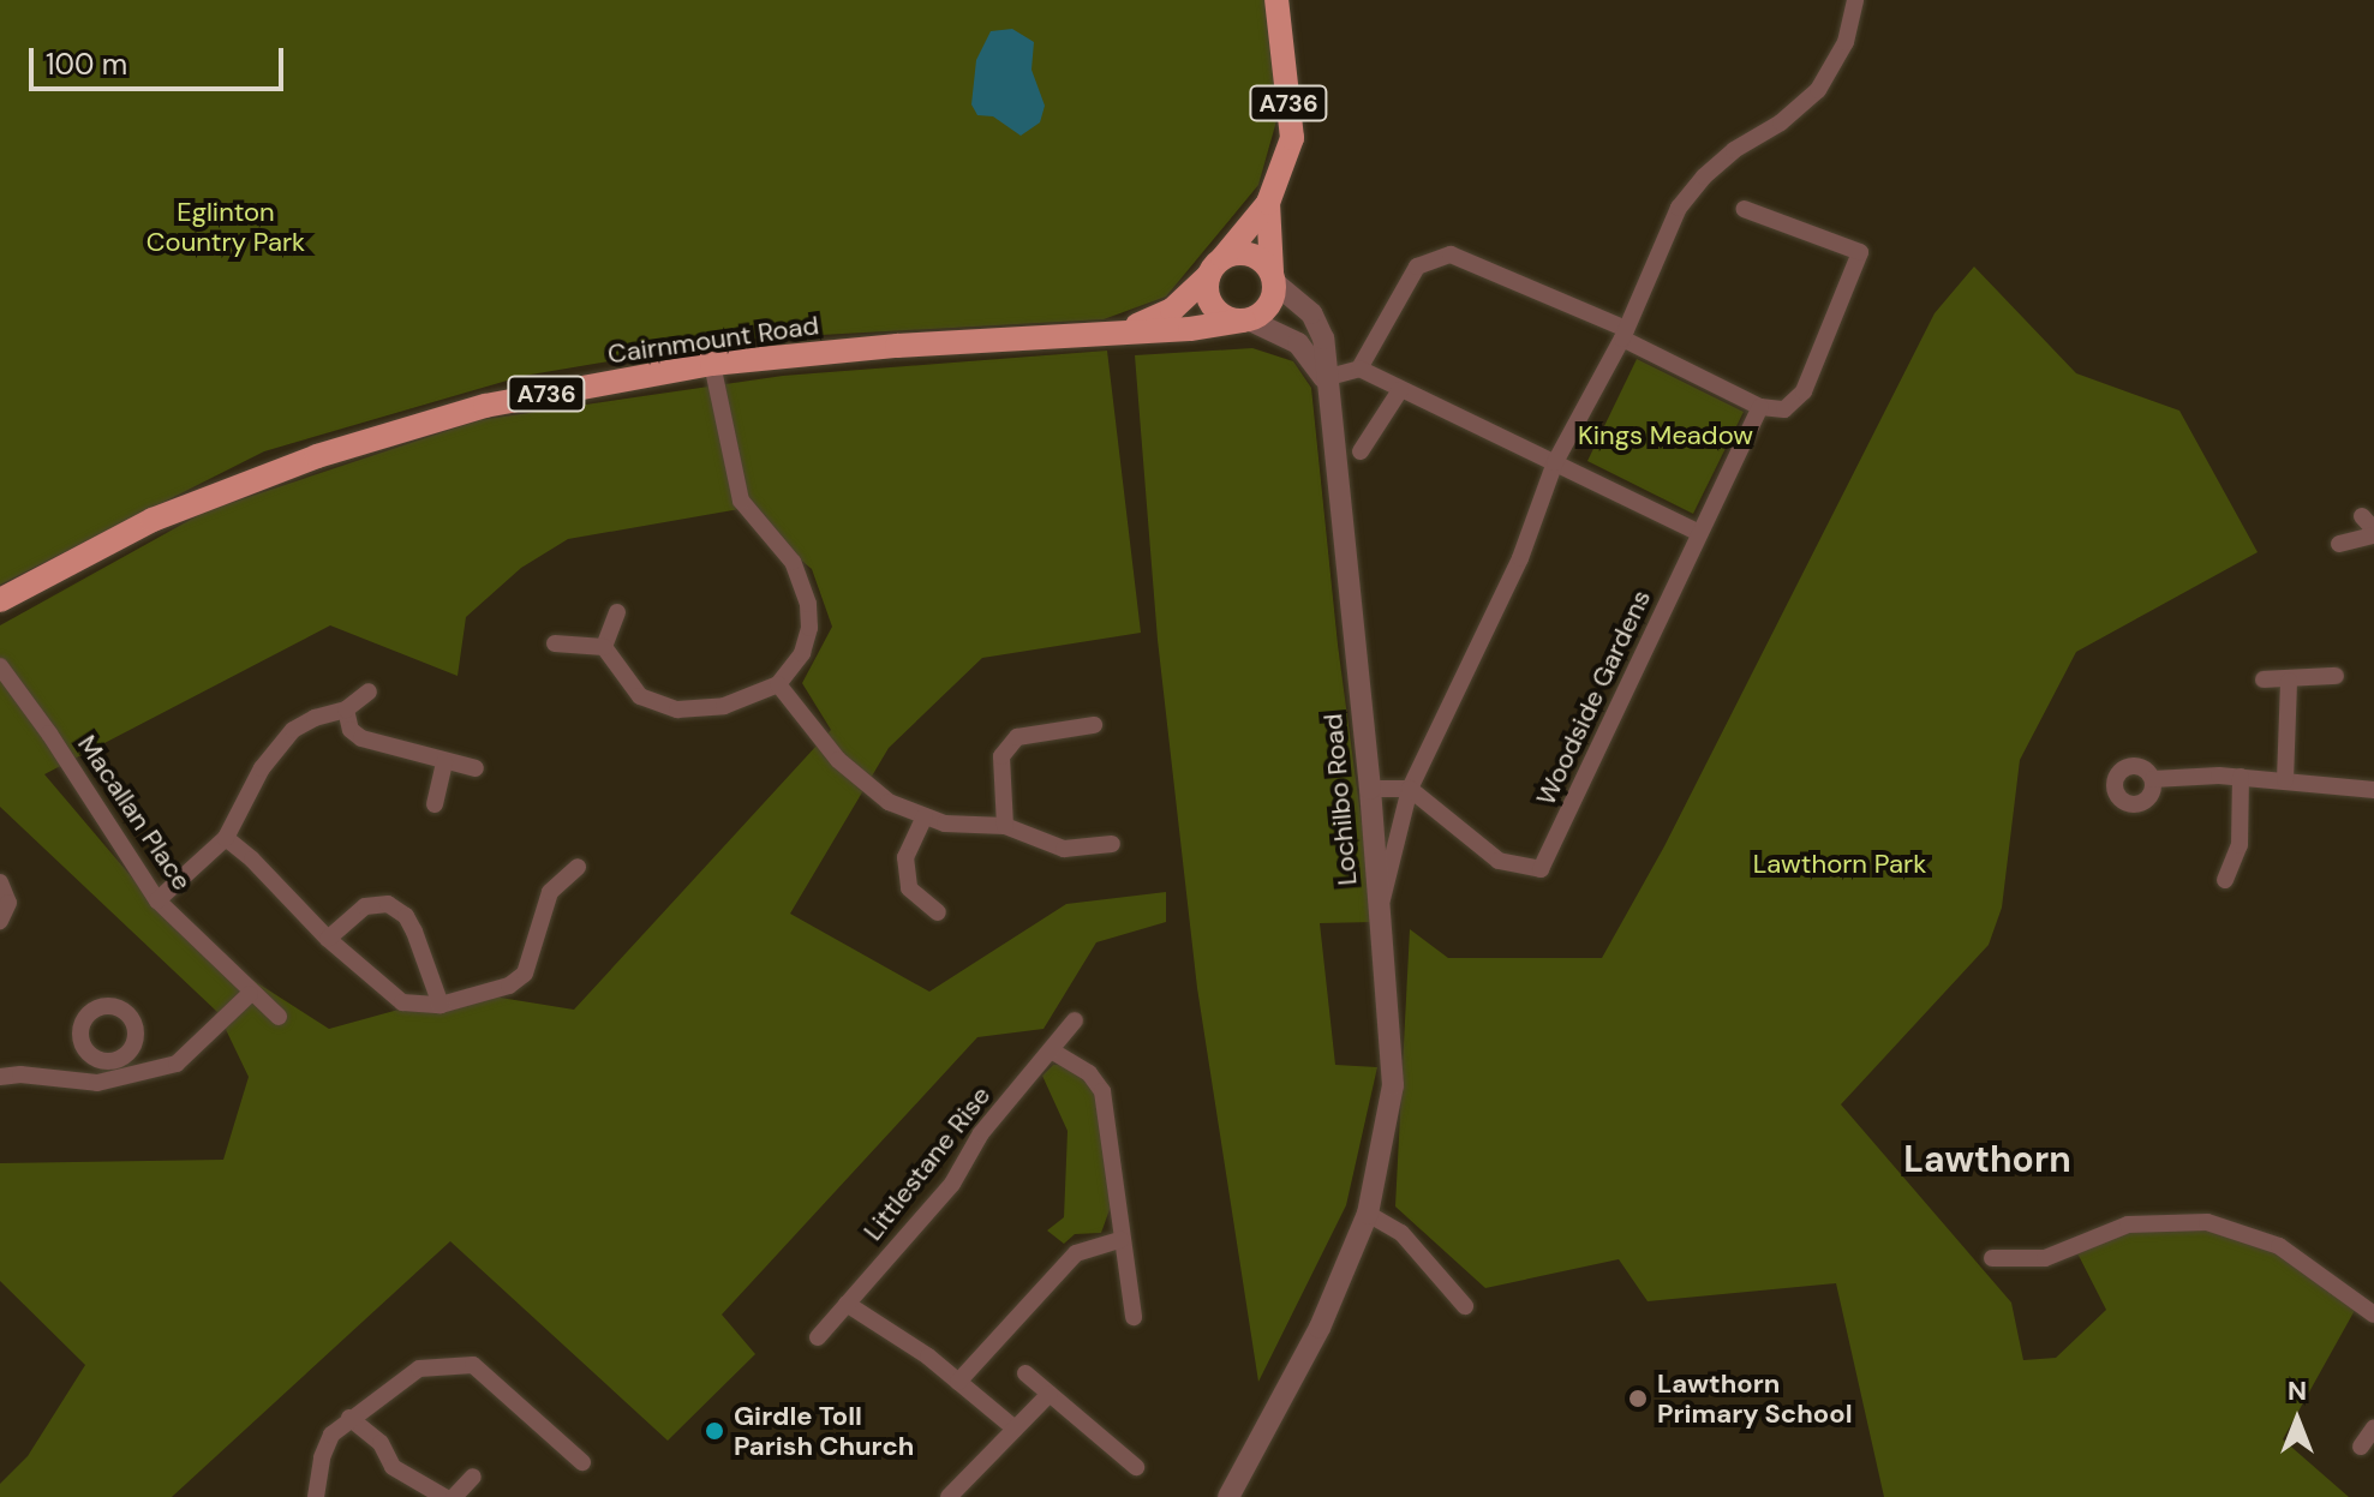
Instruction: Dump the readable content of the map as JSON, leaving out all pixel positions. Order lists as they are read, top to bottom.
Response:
{
  "streets": {
    "main road": ["A736", "Cairnmount Road"],
    "street": [
      "Woodside Gardens",
      "Lochilbo Road",
      "Macallan Place",
      "Littlestane Rise"
    ]
  },
  "crossings": [
    ["A736", "Cairnmount Road"],
    ["A736", "Lochilbo Road"],
    ["Cairnmount Road", "Lochilbo Road"]
  ],
  "districts": ["Lawthorn"],
  "parks": ["Eglinton Country Park", "Kings Meadow", "Lawthorn Park"],
  "places": ["Lawthorn Primary School", "Girdle Toll Parish Church"],
  "scale_bar": "100 m",
  "north": "top"
}
